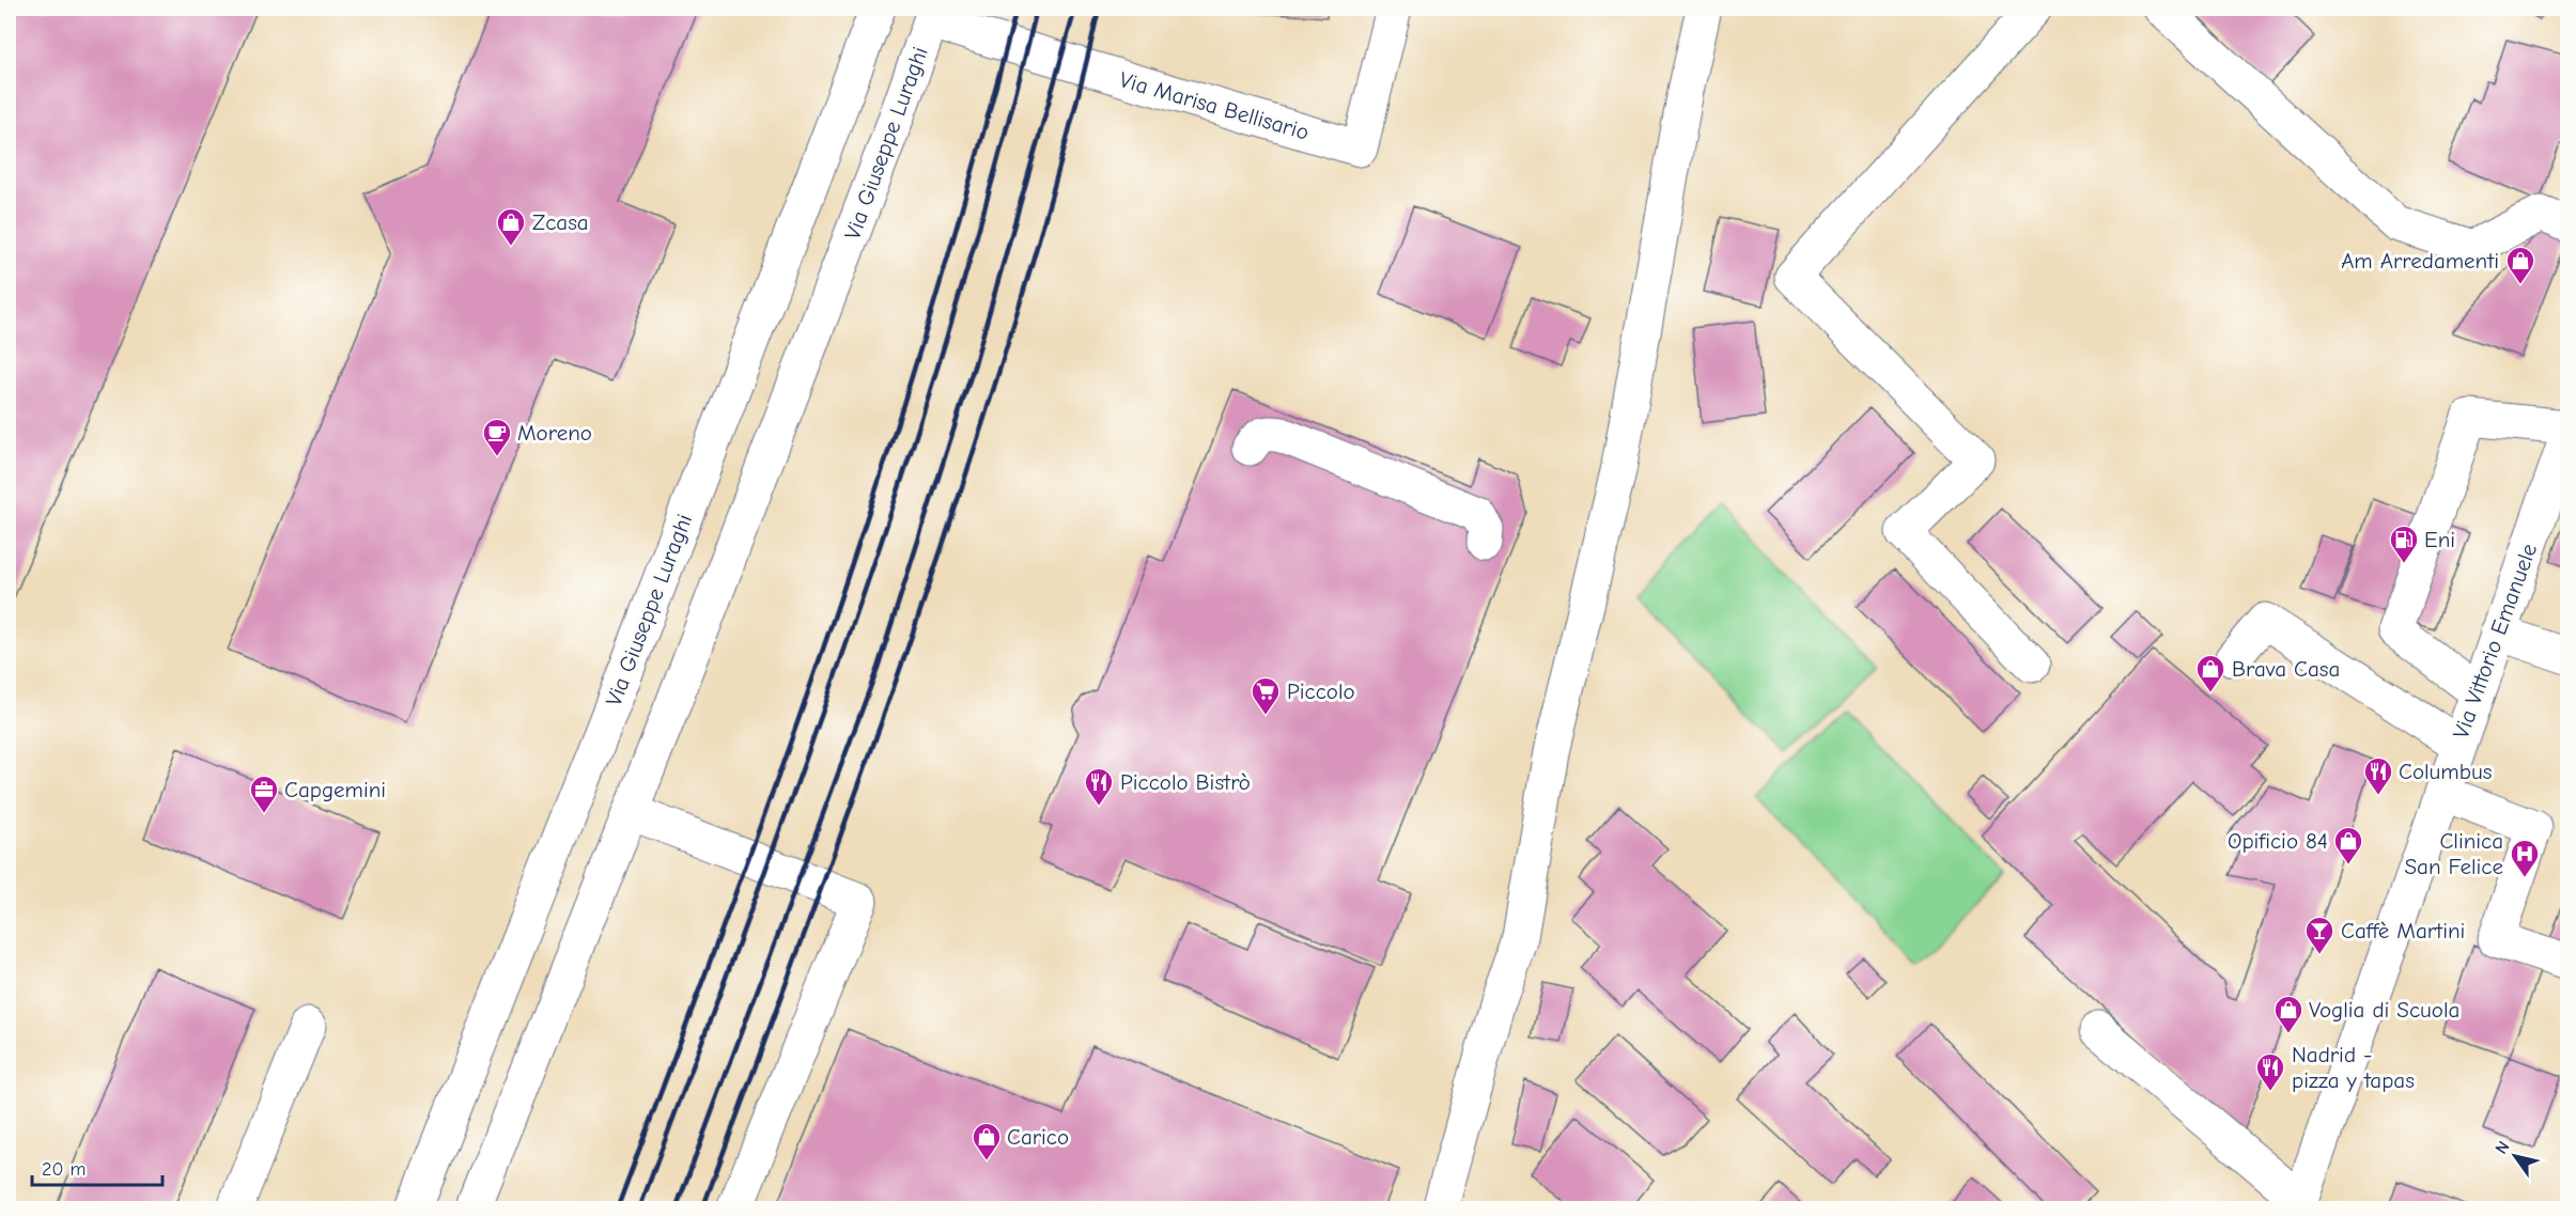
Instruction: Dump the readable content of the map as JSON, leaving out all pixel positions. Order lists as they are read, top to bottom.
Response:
{
  "streets": {
    "street": ["Via Marisa Bellisario", "Via Giuseppe Luraghi", "Via Vittorio Emanuele"]
  },
  "crossings": [
    ["Via Marisa Bellisario", "Via Giuseppe Luraghi"]
  ],
  "places": {
    "shop": [
      "Zcasa",
      "Am Arredamenti",
      "Brava Casa",
      "Opificio 84",
      "Voglia di Scuola",
      "Carico"
    ],
    "cafe": ["Moreno"],
    "fuel station": ["Eni"],
    "supermarket": ["Piccolo"],
    "restaurant": ["Columbus", "Piccolo Bistrò", "Nadrid - pizza y tapas"],
    "office": ["Capgemini"],
    "hospital": ["Clinica San Felice"],
    "bar": ["Caffè Martini"]
  },
  "scale_bar": "20 m",
  "north": "top left"
}
